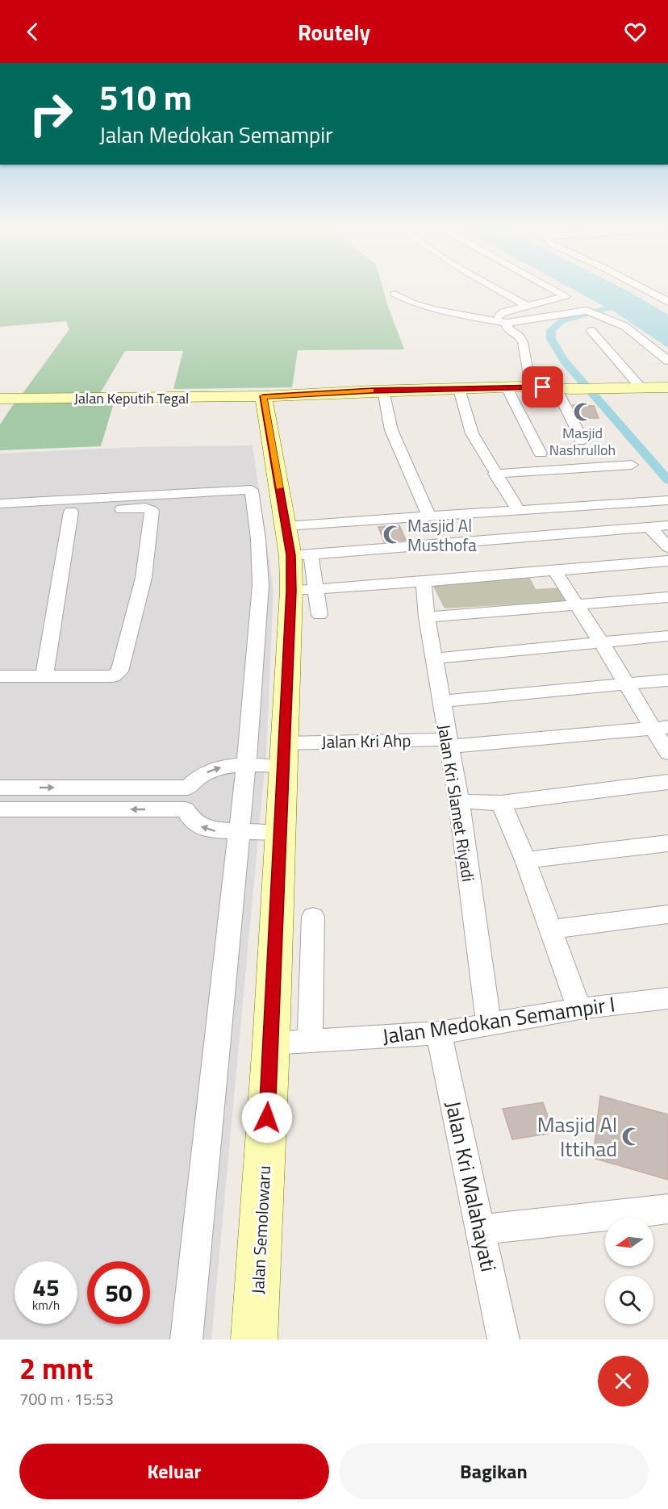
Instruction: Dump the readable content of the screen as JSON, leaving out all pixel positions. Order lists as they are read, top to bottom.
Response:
{
  "streets": {
    "main road": ["Jalan Keputih Tegal", "Jalan Semolowaru"],
    "street": [
      "Jalan Kri Ahp",
      "Jalan Kri Slamet Riyadi",
      "Jalan Medokan Semampir I",
      "Jalan Kri Malahayati"
    ]
  },
  "crossings": [
    ["Jalan Keputih Tegal", "Jalan Semolowaru"],
    ["Jalan Kri Ahp", "Jalan Kri Slamet Riyadi"],
    ["Jalan Kri Ahp", "Jalan Semolowaru"],
    ["Jalan Kri Slamet Riyadi", "Jalan Medokan Semampir I"],
    ["Jalan Medokan Semampir I", "Jalan Kri Malahayati"],
    ["Jalan Medokan Semampir I", "Jalan Semolowaru"]
  ],
  "places": {
    "mosque": ["Masjid Nashrulloh", "Masjid Al Musthofa", "Masjid Al Ittihad"]
  },
  "north": "left",
  "page": {
    "header": "Routely",
    "turn": ["510 m", "Jalan Medokan Semampir"],
    "speed": "45 km/h",
    "limit": "50",
    "heading": ["2 mnt", "700 m · 15:53"],
    "buttons": ["Keluar", "Bagikan"]
  }
}
